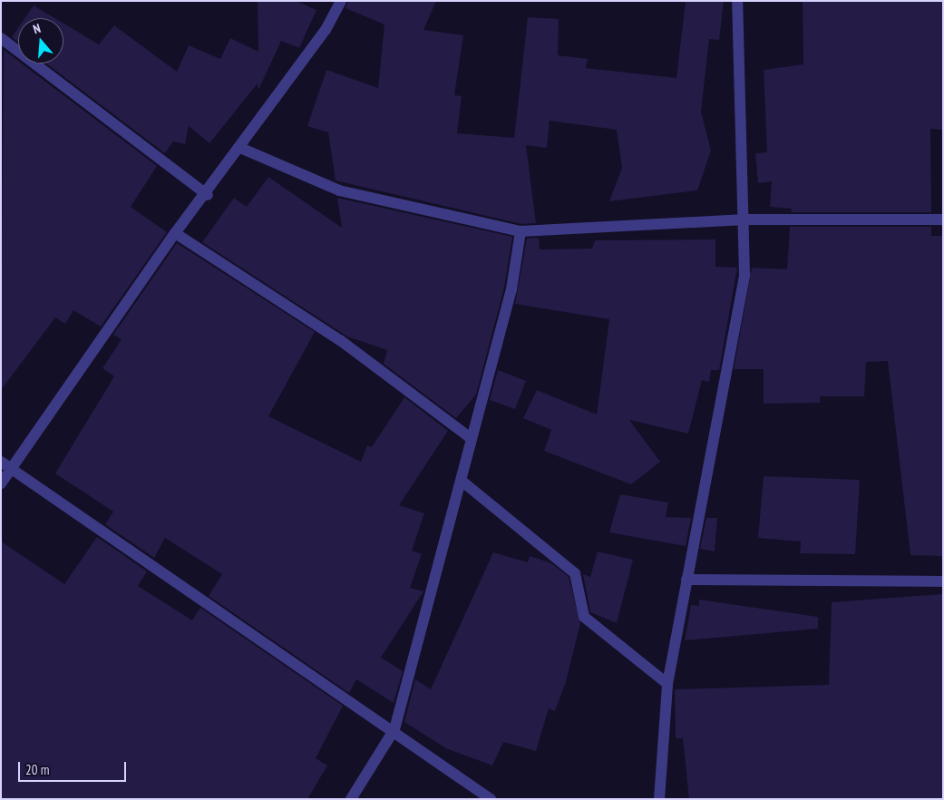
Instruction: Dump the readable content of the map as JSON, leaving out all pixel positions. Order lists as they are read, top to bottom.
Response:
{
  "scale_bar": "20 m",
  "north": "top"
}
